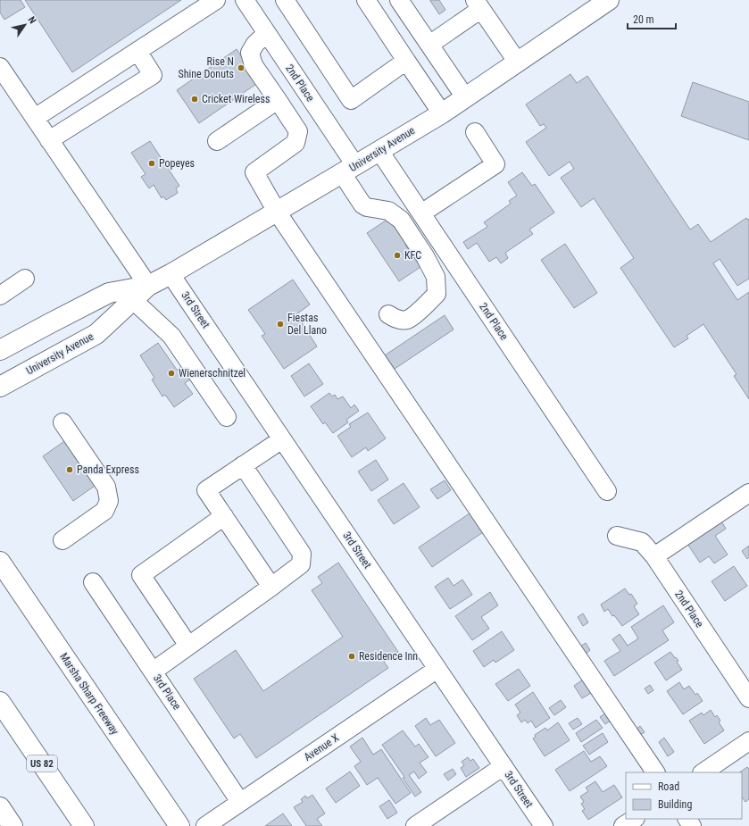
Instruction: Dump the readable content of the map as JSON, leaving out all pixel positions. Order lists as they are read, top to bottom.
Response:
{
  "streets": {
    "main road": ["University Avenue", "Marsha Sharp Freeway", "US 82"],
    "street": [
      "2nd Place",
      "3rd Street",
      "3rd Place",
      "Avenue X"
    ]
  },
  "crossings": [
    ["2nd Place", "University Avenue"],
    ["University Avenue", "3rd Street"],
    ["3rd Street", "Avenue X"],
    ["3rd Place", "Avenue X"]
  ],
  "places": [
    "Rise N Shine Donuts",
    "Cricket Wireless",
    "Popeyes",
    "KFC",
    "Fiestas Del Llano",
    "Wienerschnitzel",
    "Panda Express",
    "Residence Inn"
  ],
  "legend": ["Road", "Building"],
  "scale_bar": "20 m",
  "north": "top right"
}
